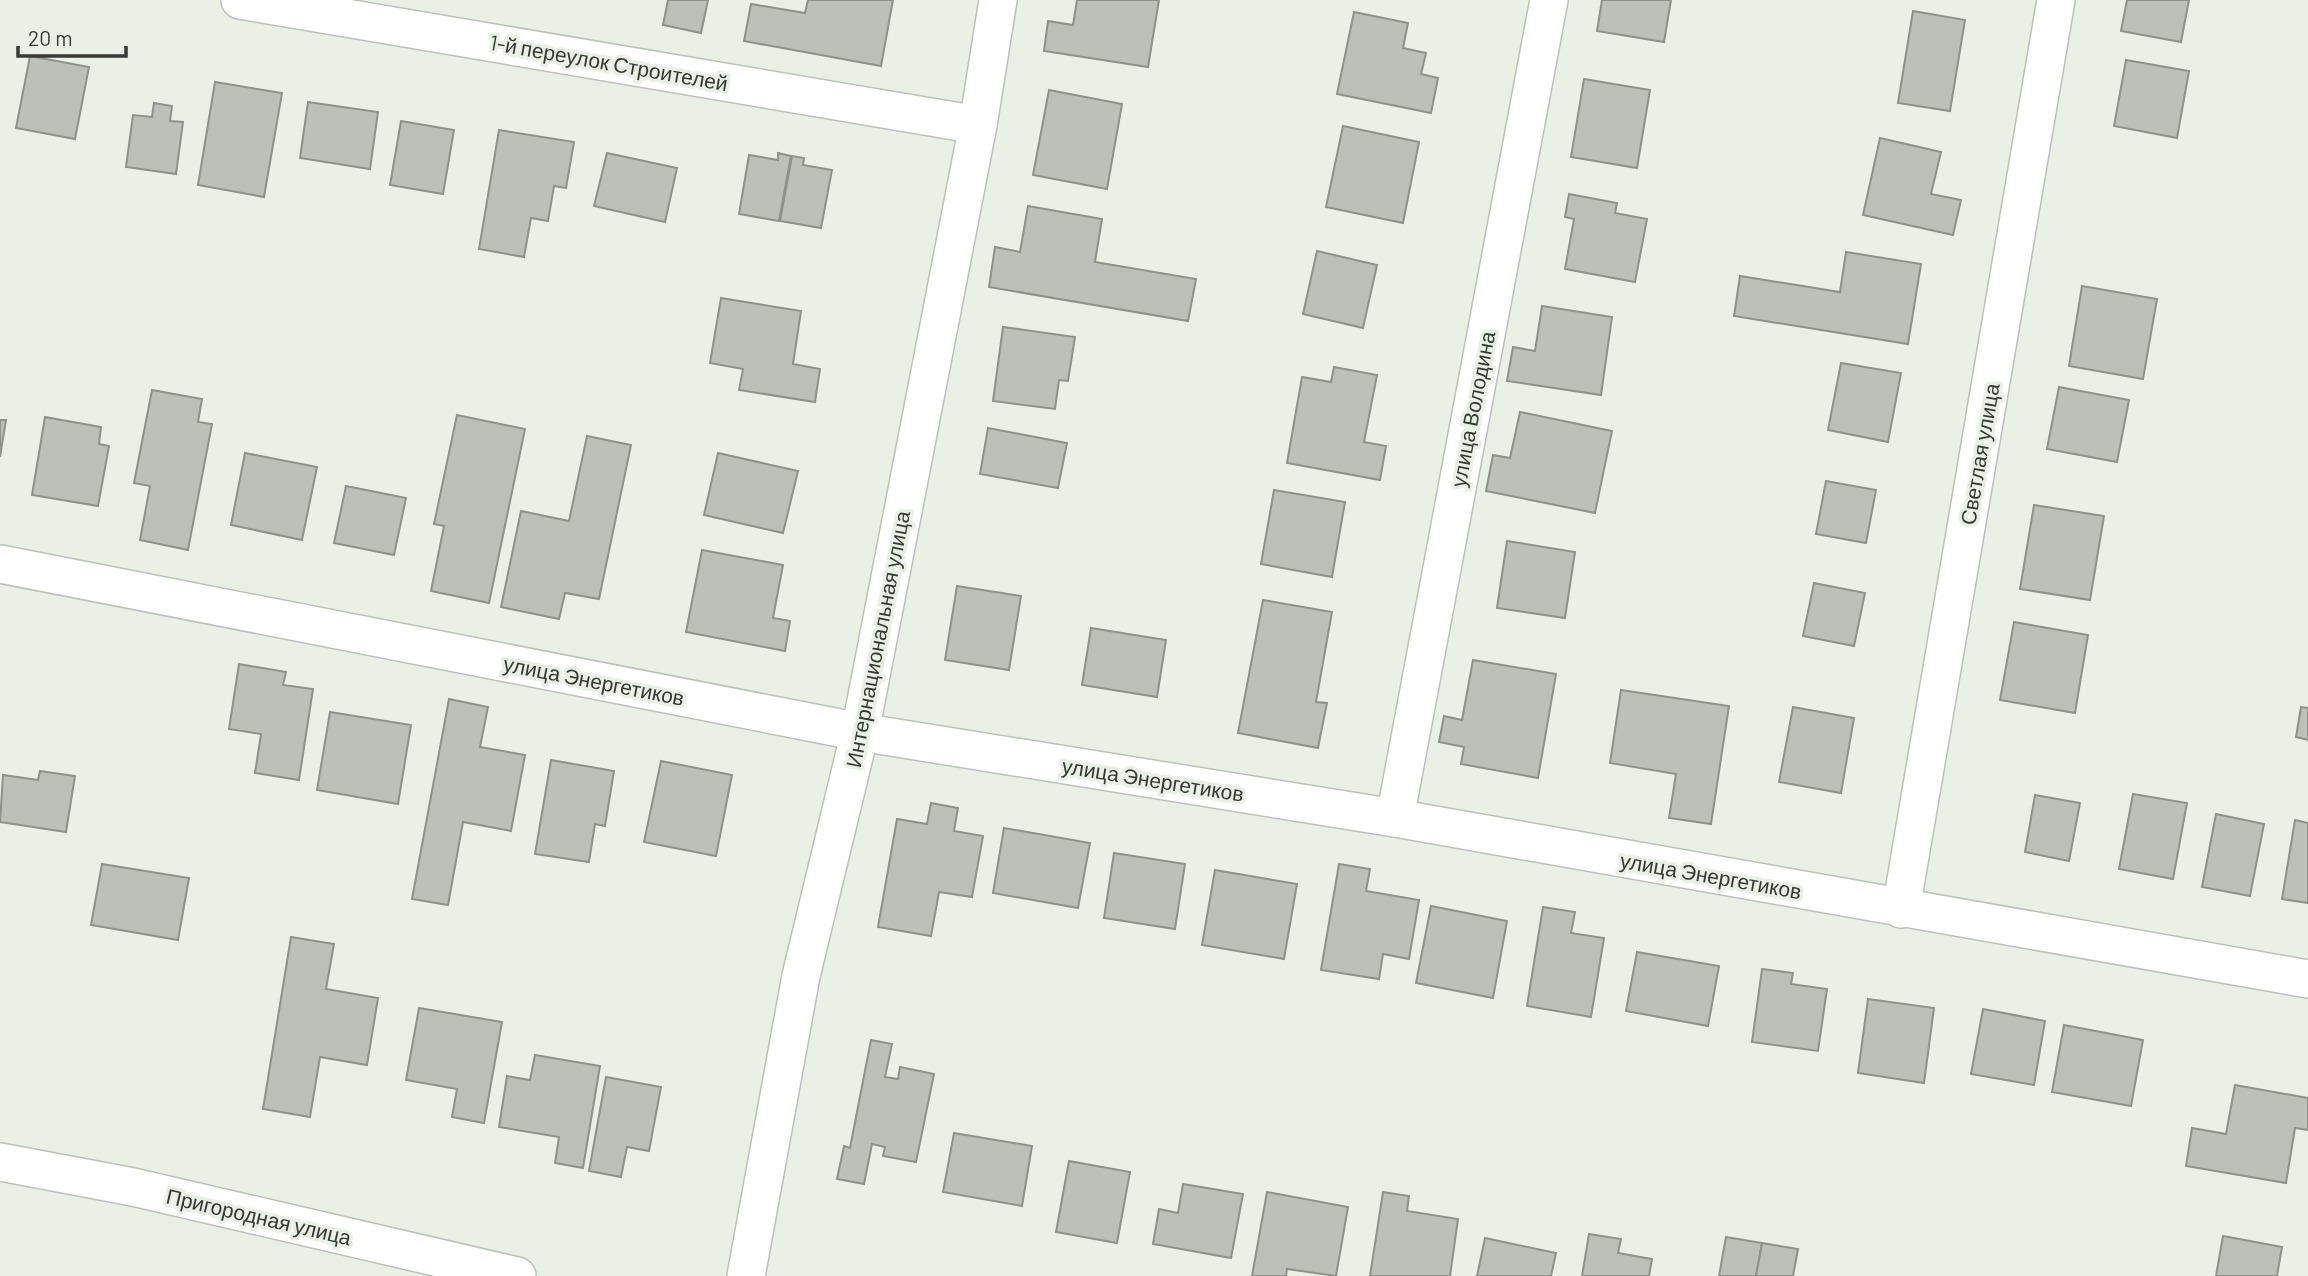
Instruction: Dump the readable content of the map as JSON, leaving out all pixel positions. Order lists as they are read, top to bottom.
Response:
{
  "streets": {
    "street": [
      "1-й переулок Строителей",
      "улица Володина",
      "Светлая улица",
      "Интернациональная улица",
      "улица Энергетиков",
      "Пригородная улица"
    ]
  },
  "crossings": [
    ["1-й переулок Строителей", "Интернациональная улица"],
    ["улица Володина", "улица Энергетиков"],
    ["Светлая улица", "улица Энергетиков"],
    ["Интернациональная улица", "улица Энергетиков"]
  ],
  "scale_bar": "20 m"
}
